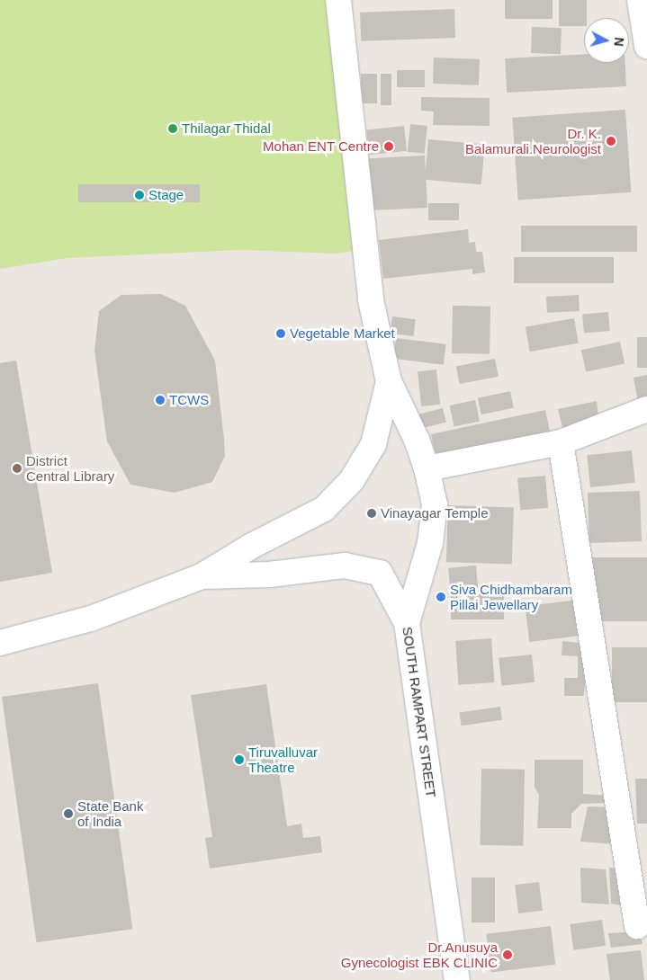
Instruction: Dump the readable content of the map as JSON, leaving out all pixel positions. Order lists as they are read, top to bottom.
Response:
{
  "streets": {
    "street": ["SOUTH RAMPART STREET"]
  },
  "places": [
    "Thilagar Thidal",
    "Dr. K. Balamurali.Neurologist",
    "Mohan ENT Centre",
    "Stage",
    "Vegetable Market",
    "TCWS",
    "District Central Library",
    "Vinayagar Temple",
    "Siva Chidhambaram Pillai Jewellary",
    "Tiruvalluvar Theatre",
    "State Bank of India",
    "Dr.Anusuya Gynecologist EBK CLINIC"
  ],
  "north": "right"
}
